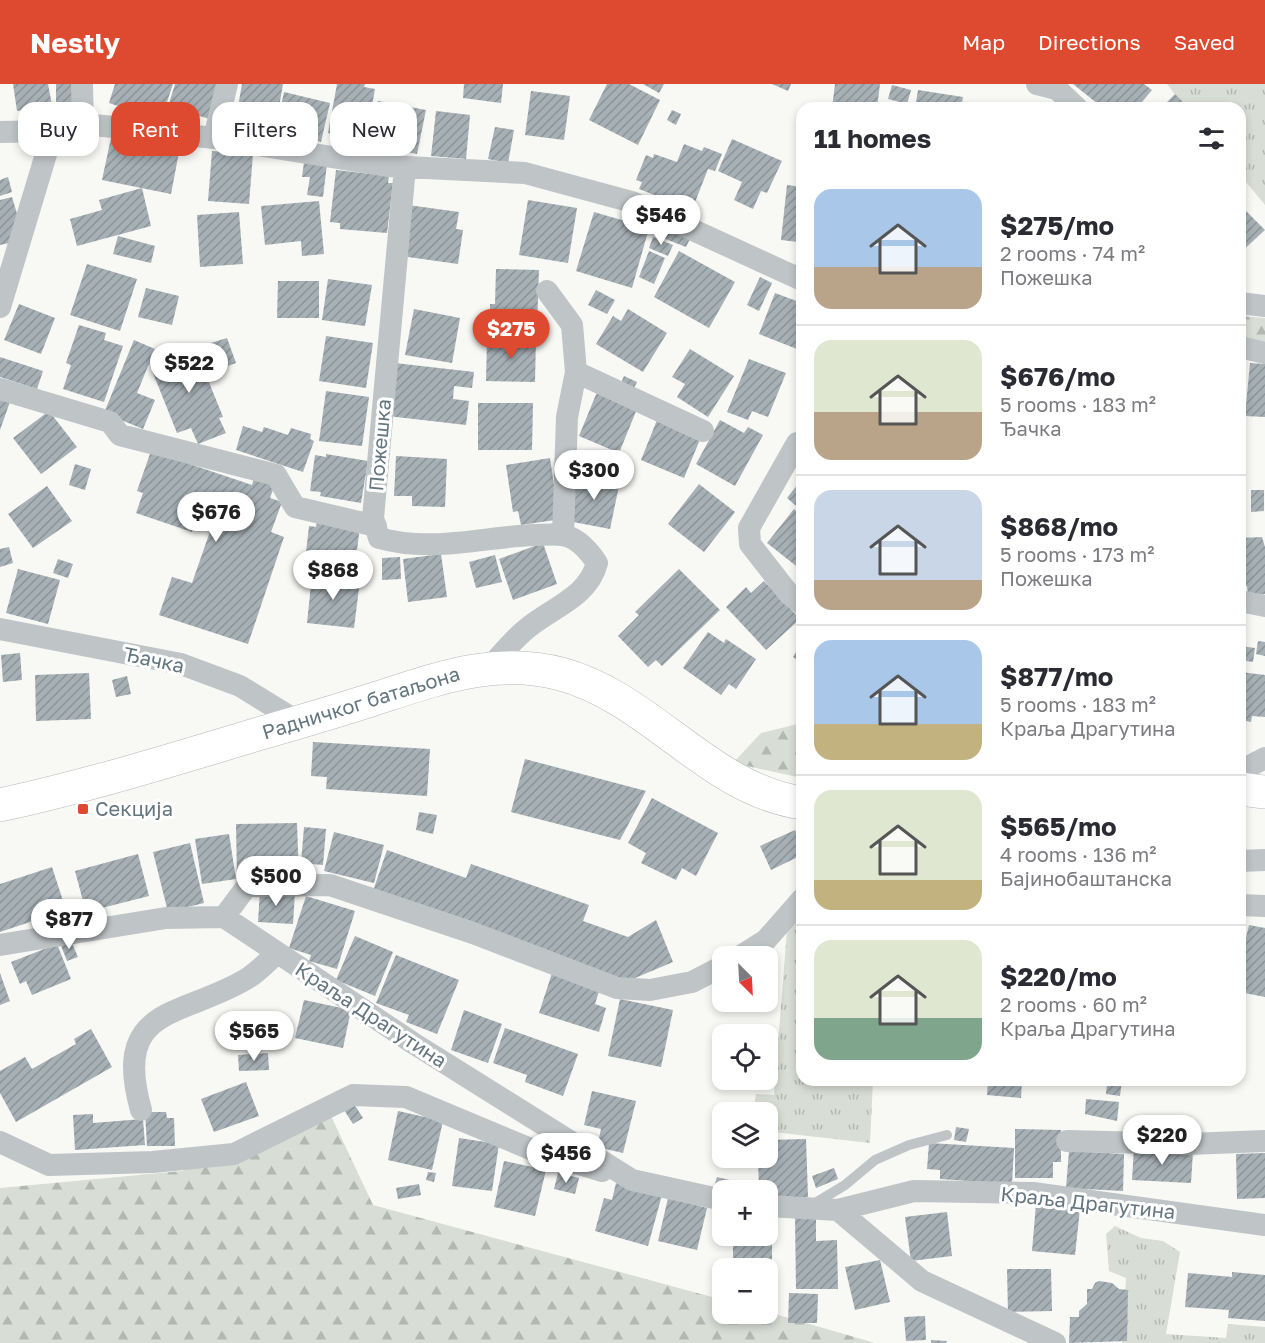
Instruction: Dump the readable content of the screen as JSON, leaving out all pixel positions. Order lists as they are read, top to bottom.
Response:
{
  "streets": {
    "main road": ["Радничког батаљона"],
    "street": ["Пожешка", "Ђачка", "Краља Драгутина"]
  },
  "crossings": [
    ["Ђачка", "Радничког батаљона"]
  ],
  "places": {
    "transit": ["Секција"]
  },
  "north": "bottom right",
  "page": {
    "header": "Nestly",
    "nav": ["Map", "Directions", "Saved"],
    "chip": [
      "Buy",
      "Rent",
      "Filters",
      "New"
    ],
    "heading": "11 homes",
    "list": [
      {
        "name": "$275/mo",
        "note": "2 rooms · 74 m² · Пожешка"
      },
      {
        "name": "$676/mo",
        "note": "5 rooms · 183 m² · Ђачка"
      },
      {
        "name": "$868/mo",
        "note": "5 rooms · 173 m² · Пожешка"
      },
      {
        "name": "$877/mo",
        "note": "5 rooms · 183 m² · Краља Драгутина"
      },
      {
        "name": "$565/mo",
        "note": "4 rooms · 136 m² · Бајинобаштанска"
      },
      {
        "name": "$220/mo",
        "note": "2 rooms · 60 m² · Краља Драгутина"
      }
    ],
    "price": [
      "$546",
      "$275",
      "$522",
      "$300",
      "$676",
      "$868",
      "$500",
      "$877",
      "$565",
      "$220",
      "$456"
    ],
    "map_buttons": ["+", "−"]
  }
}
